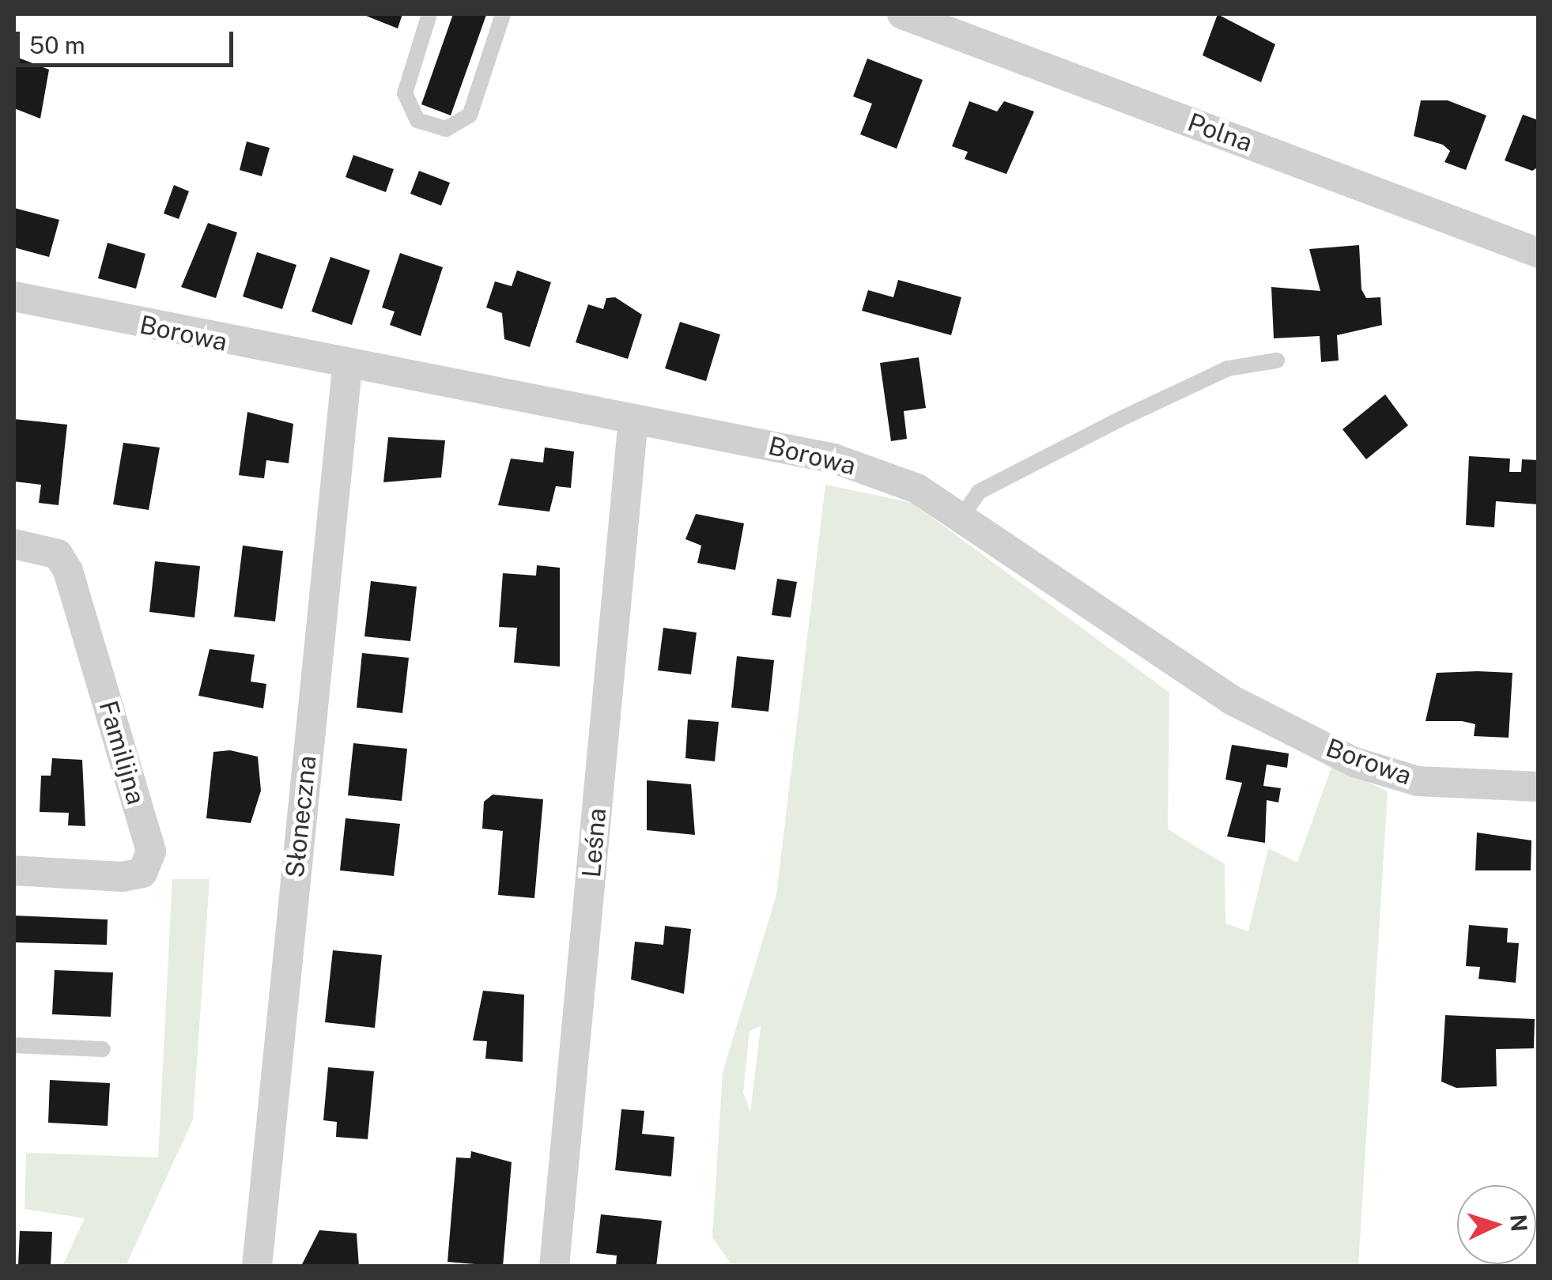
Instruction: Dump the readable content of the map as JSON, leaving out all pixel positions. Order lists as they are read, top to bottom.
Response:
{
  "streets": {
    "street": [
      "Polna",
      "Borowa",
      "Familijna",
      "Słoneczna",
      "Leśna"
    ]
  },
  "crossings": [
    ["Borowa", "Słoneczna"],
    ["Borowa", "Leśna"]
  ],
  "scale_bar": "50 m",
  "north": "right"
}
